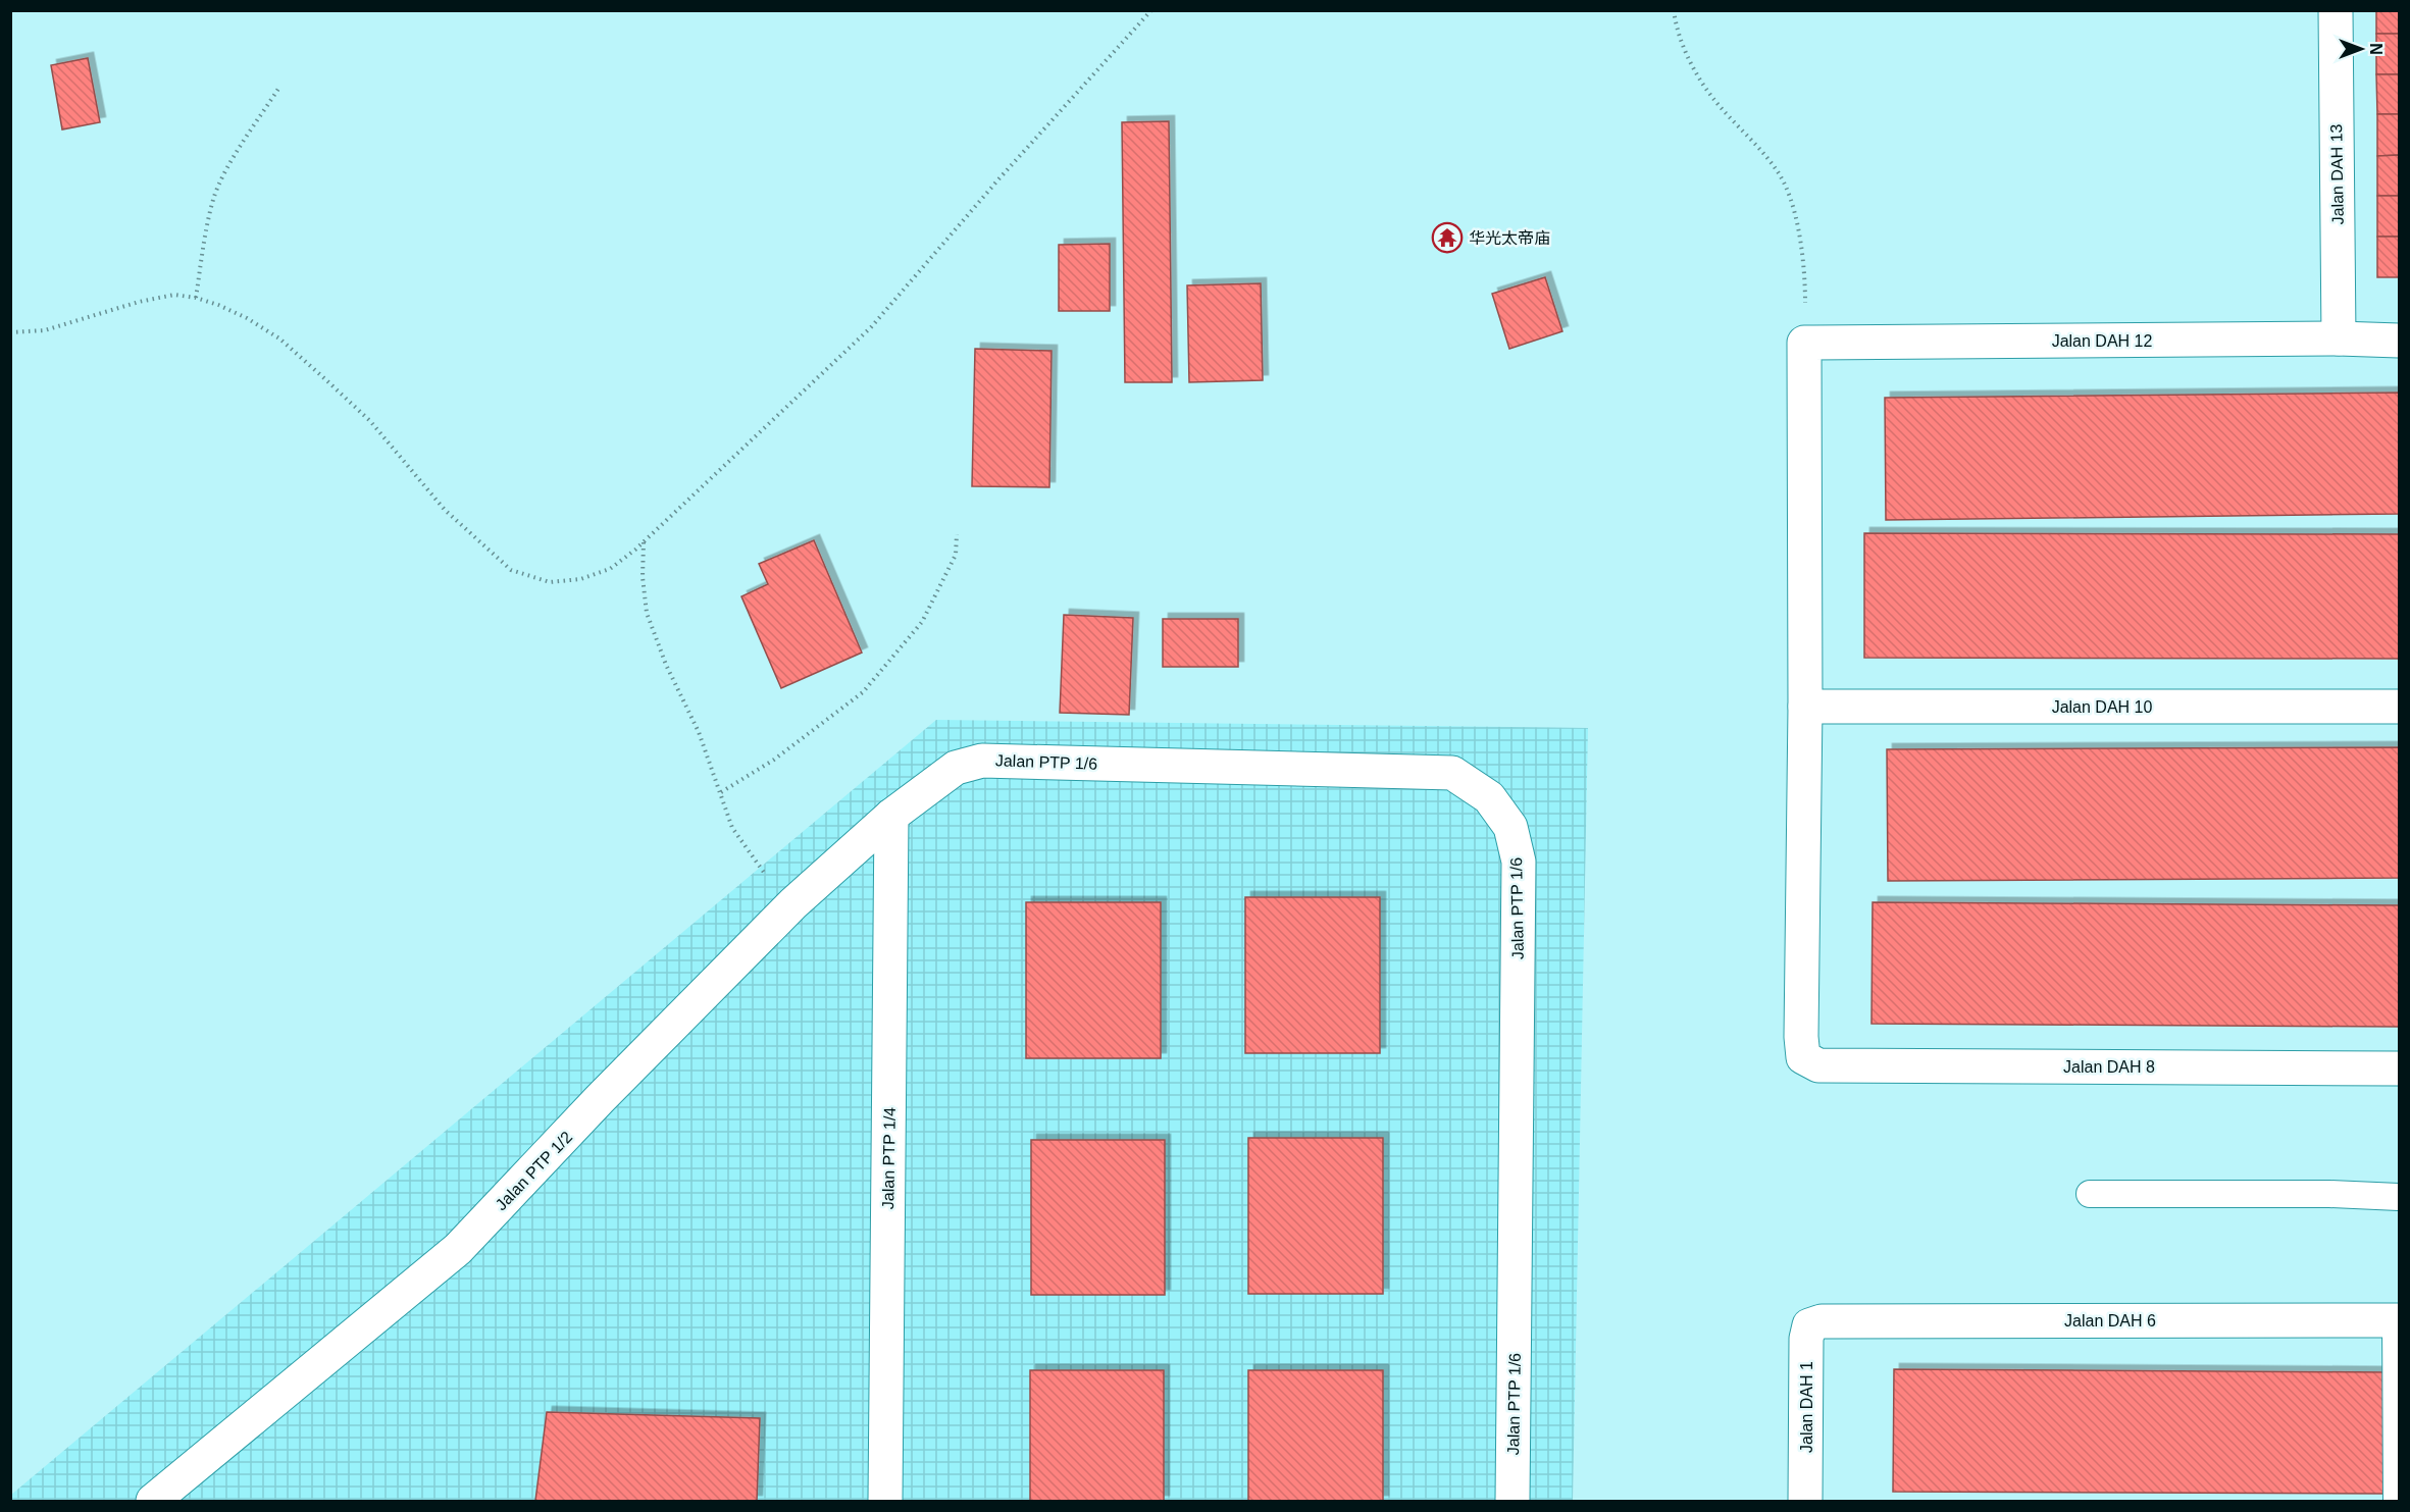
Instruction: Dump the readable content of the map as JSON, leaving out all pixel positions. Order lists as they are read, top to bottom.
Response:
{
  "streets": {
    "street": [
      "Jalan DAH 13",
      "Jalan DAH 12",
      "Jalan DAH 10",
      "Jalan PTP 1/6",
      "Jalan DAH 8",
      "Jalan PTP 1/4",
      "Jalan PTP 1/2",
      "Jalan DAH 6",
      "Jalan DAH 1"
    ]
  },
  "crossings": [
    ["Jalan DAH 13", "Jalan DAH 12"],
    ["Jalan DAH 10", "Jalan DAH 8"],
    ["Jalan PTP 1/6", "Jalan PTP 1/4"],
    ["Jalan PTP 1/6", "Jalan PTP 1/2"],
    ["Jalan PTP 1/4", "Jalan PTP 1/2"],
    ["Jalan DAH 6", "Jalan DAH 1"]
  ],
  "places": {
    "temple": ["华光太帝庙"]
  },
  "north": "right"
}
